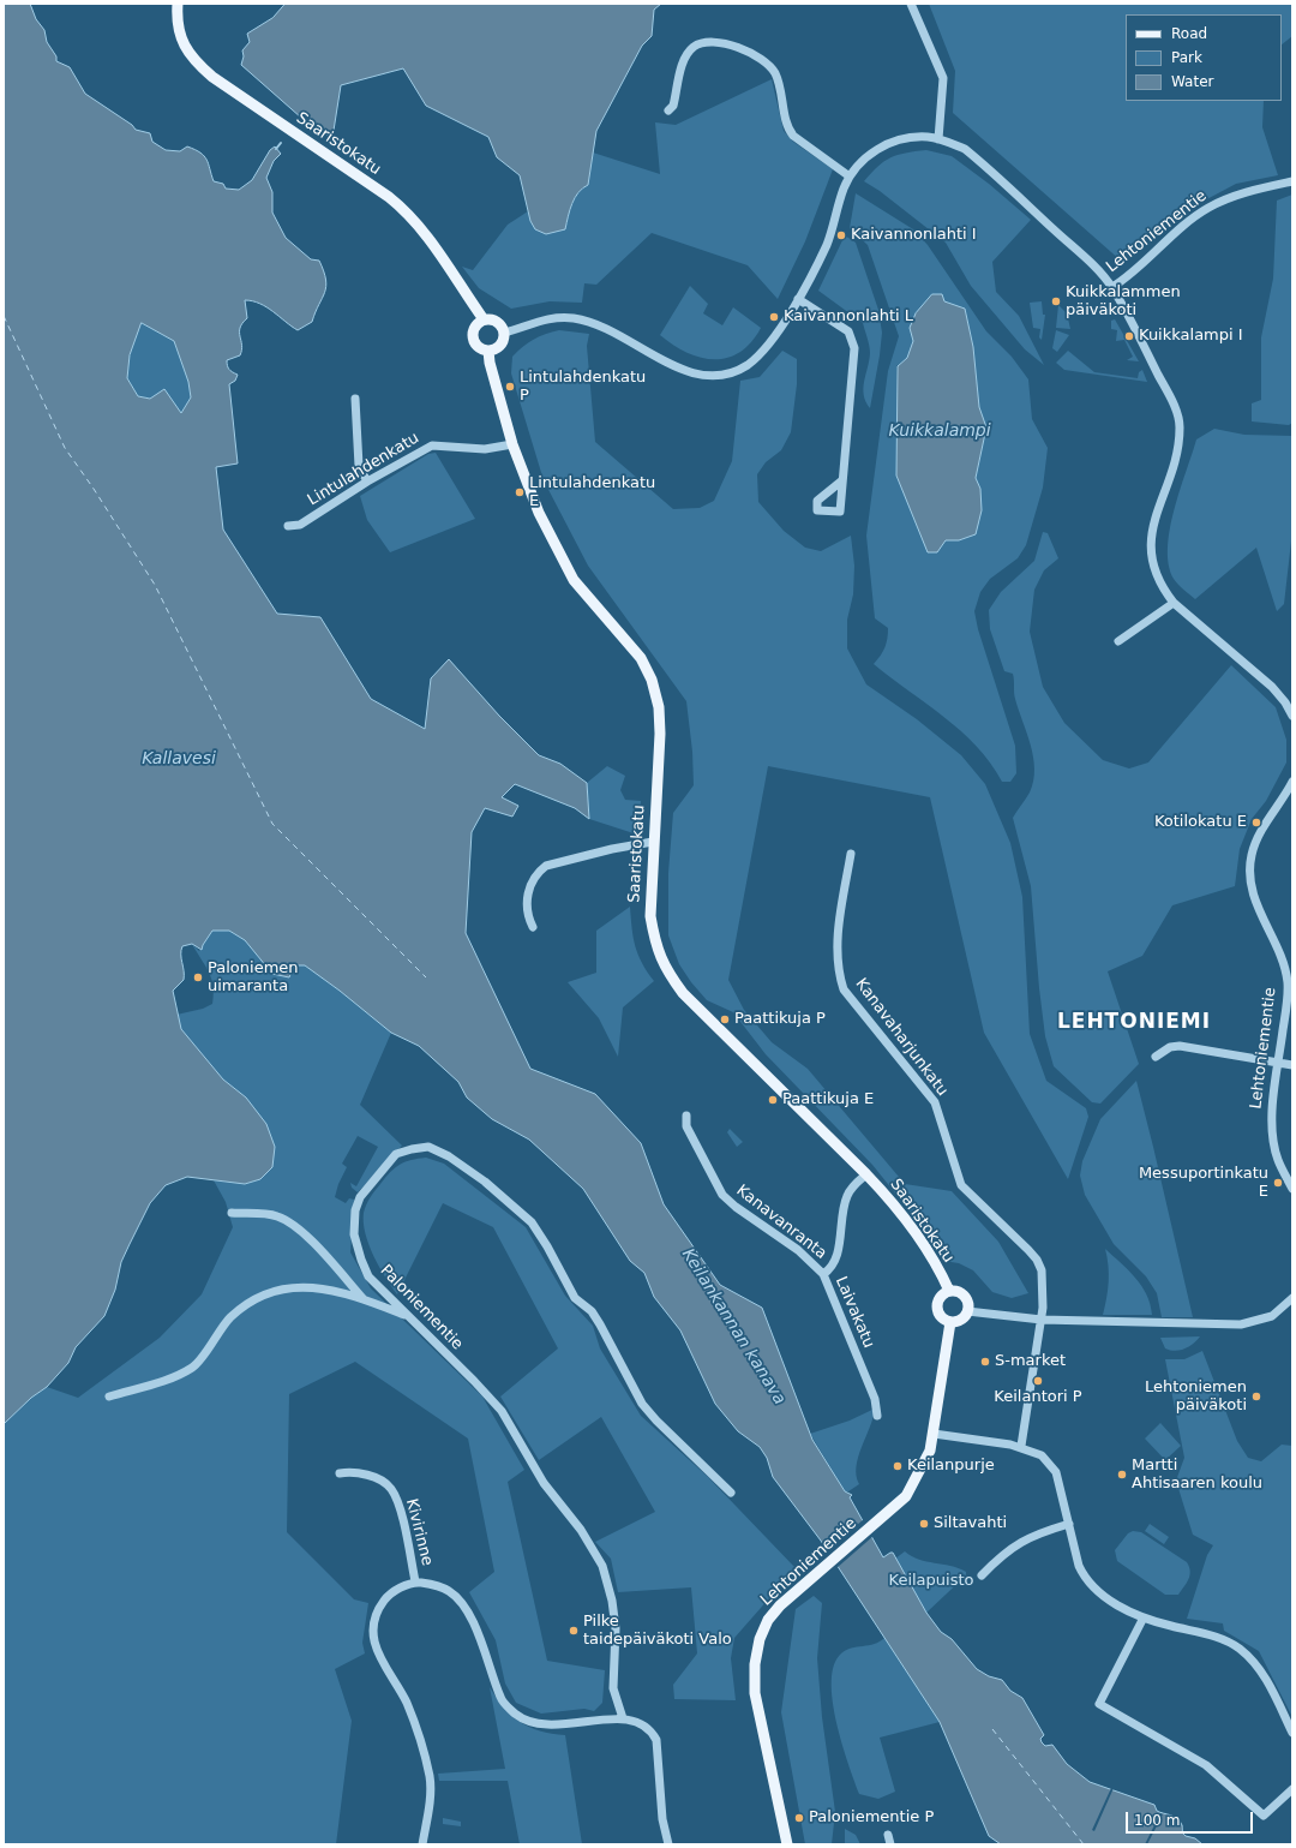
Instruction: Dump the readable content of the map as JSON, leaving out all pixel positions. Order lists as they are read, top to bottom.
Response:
{
  "streets": {
    "main road": ["Saaristokatu", "Lehtoniementie"],
    "street": [
      "Lintulahdenkatu",
      "Kanavaharjunkatu",
      "Kanavanranta",
      "Paloniementie",
      "Laivakatu",
      "Kivirinne"
    ]
  },
  "crossings": [
    ["Saaristokatu", "Lehtoniementie"],
    ["Saaristokatu", "Lintulahdenkatu"],
    ["Saaristokatu", "Laivakatu"],
    ["Kanavanranta", "Laivakatu"]
  ],
  "districts": ["LEHTONIEMI"],
  "water": ["Kuikkalampi", "Kallavesi", "Keilankannan kanava"],
  "parks": ["Keilapuisto"],
  "places": [
    "Kaivannonlahti I",
    "Kuikkalammen päiväkoti",
    "Kaivannonlahti L",
    "Kuikkalampi I",
    "Lintulahdenkatu P",
    "Lintulahdenkatu E",
    "Kotilokatu E",
    "Paloniemen uimaranta",
    "Paattikuja P",
    "Paattikuja E",
    "Messuportinkatu E",
    "S-market",
    "Keilantori P",
    "Lehtoniemen päiväkoti",
    "Keilanpurje",
    "Martti Ahtisaaren koulu",
    "Siltavahti",
    "Pilke taidepäiväkoti Valo",
    "Paloniementie P"
  ],
  "legend": ["Road", "Park", "Water"],
  "scale_bar": "100 m"
}
